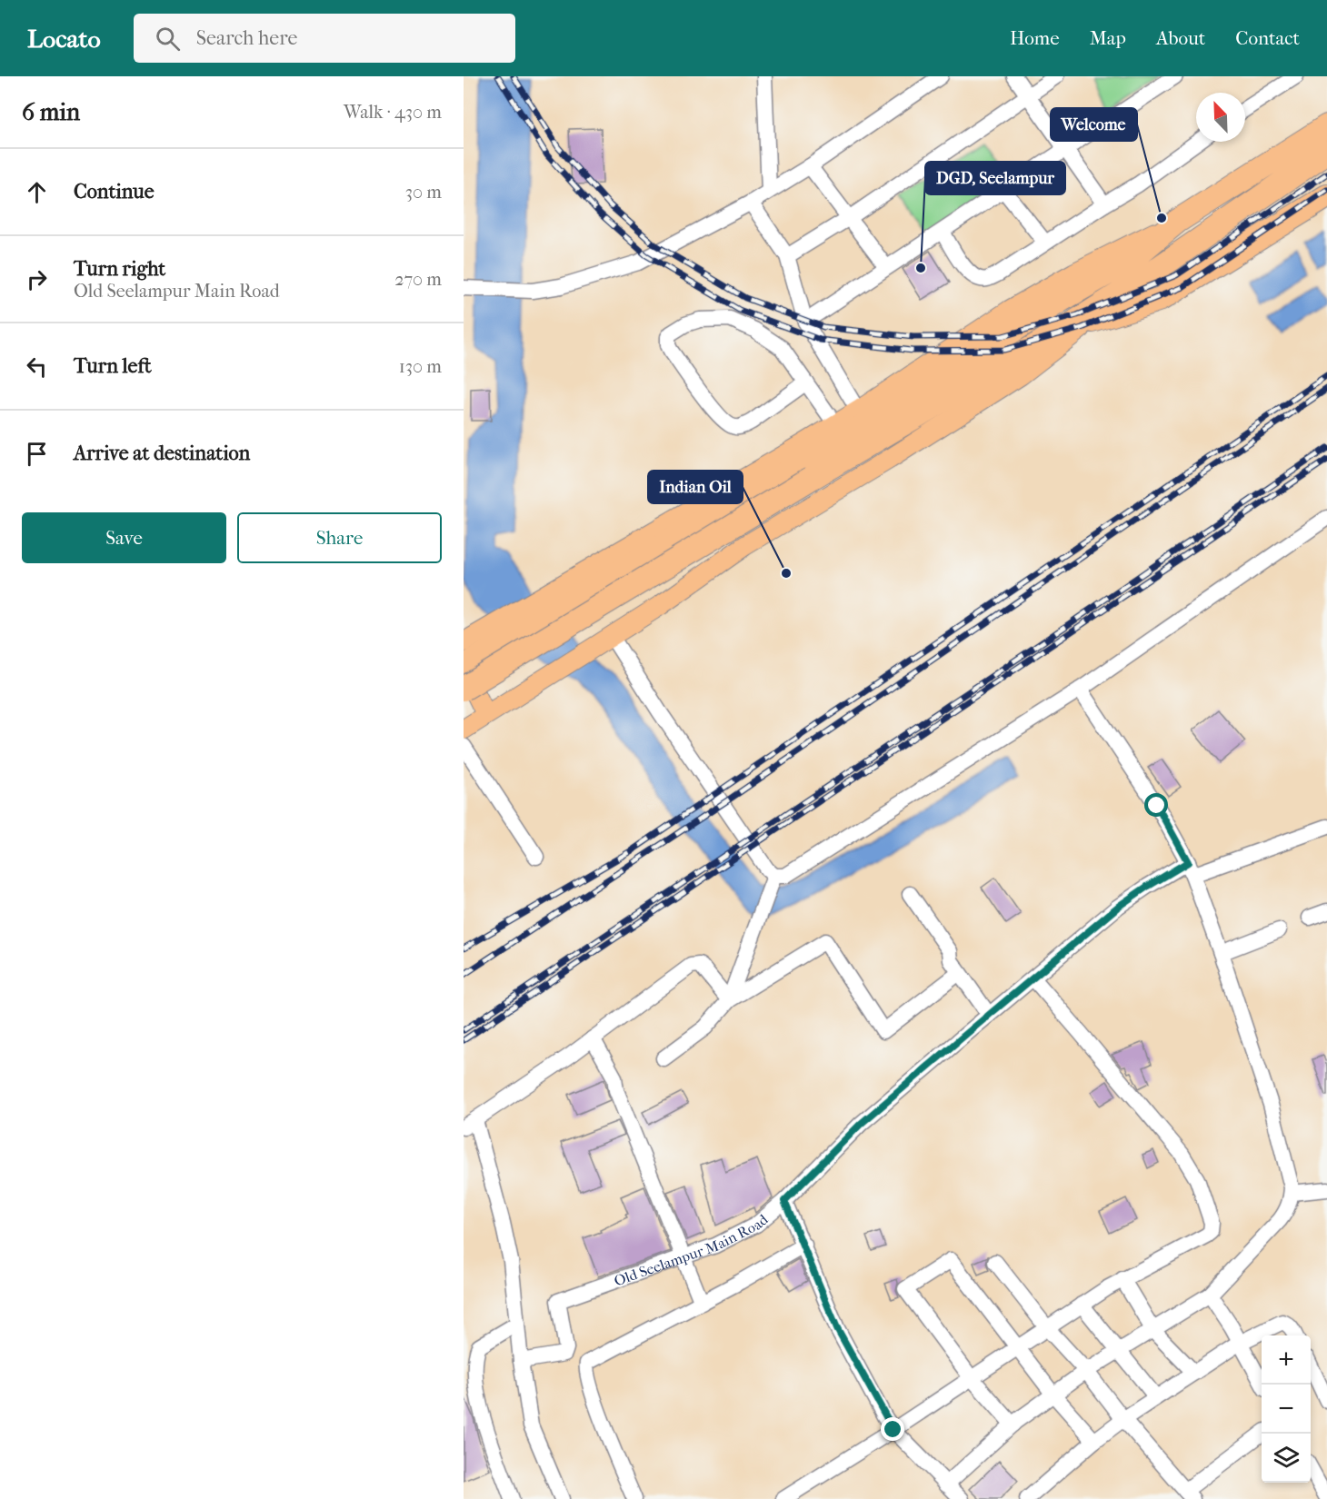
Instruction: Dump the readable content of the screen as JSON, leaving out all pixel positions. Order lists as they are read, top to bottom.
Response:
{
  "streets": {
    "street": ["Old Seelampur Main Road"]
  },
  "places": ["Welcome", "DGD, Seelampur", "Indian Oil"],
  "north": "top left",
  "page": {
    "header": "Locato",
    "search": "Search here",
    "nav": [
      "Home",
      "Map",
      "About",
      "Contact"
    ],
    "heading": ["6 min", "Walk · 430 m"],
    "list": [
      ["Continue", "30 m"],
      ["Turn right", "Old Seelampur Main Road", "270 m"],
      ["Turn left", "130 m"],
      "Arrive at destination"
    ],
    "buttons": ["Save", "Share"],
    "map_buttons": ["+", "−"]
  }
}
